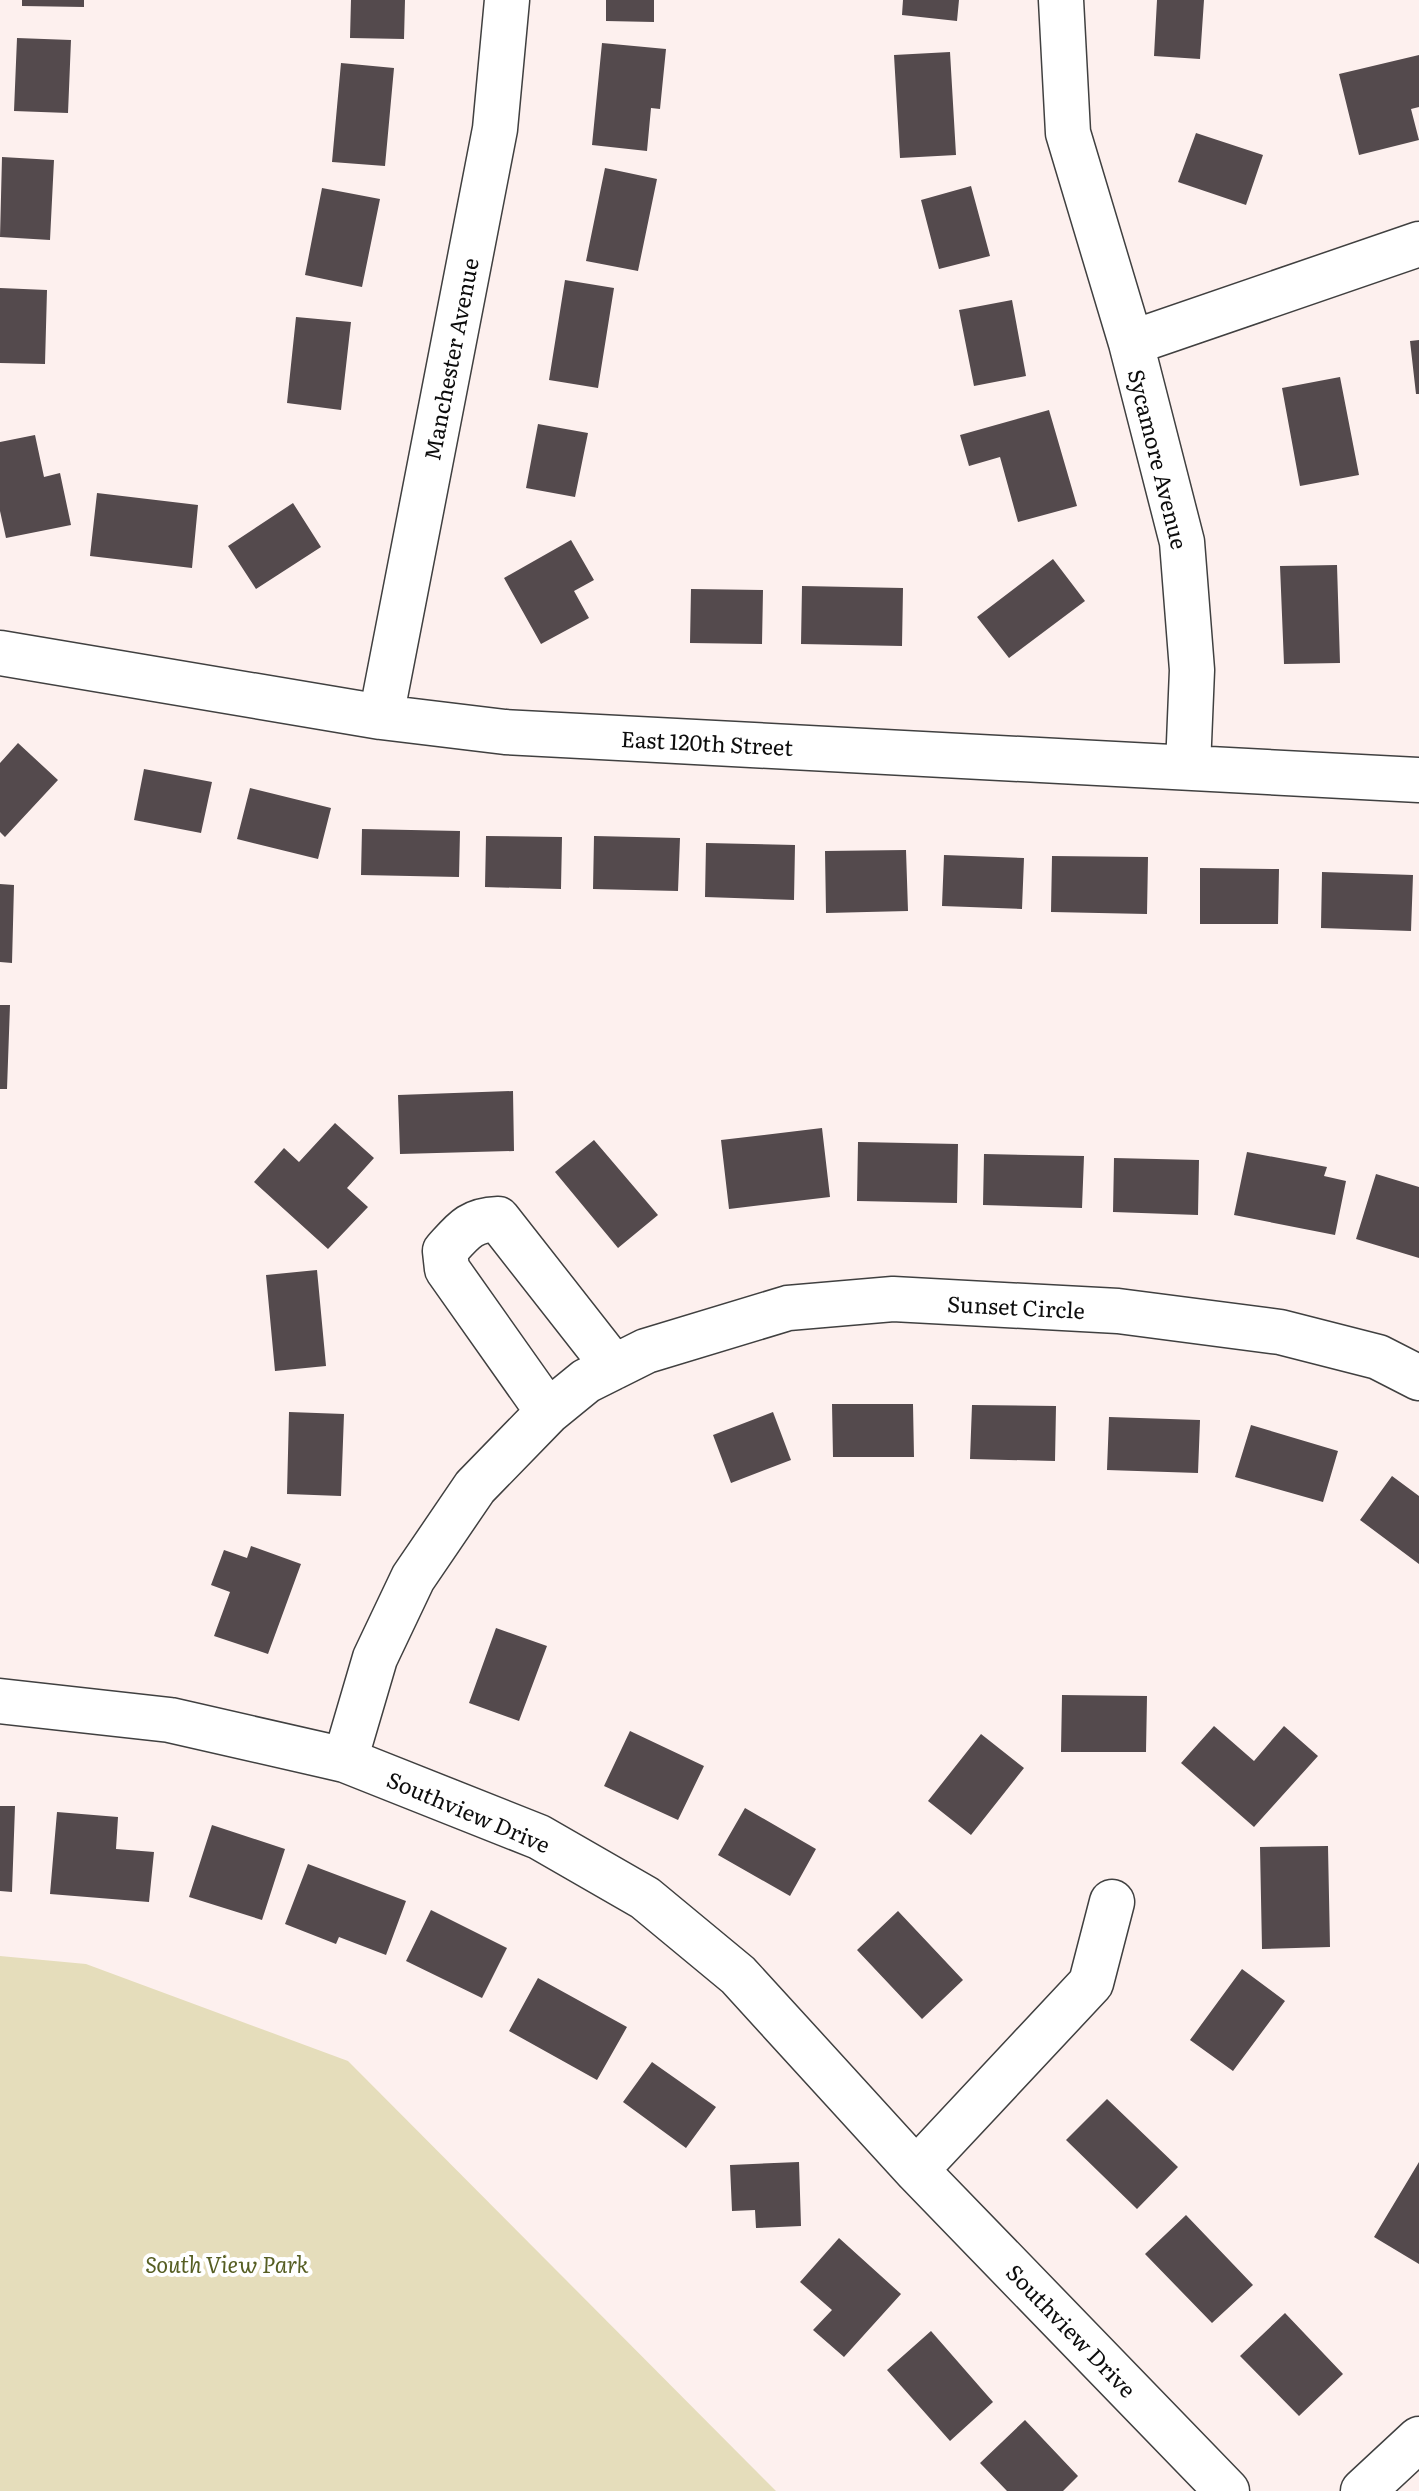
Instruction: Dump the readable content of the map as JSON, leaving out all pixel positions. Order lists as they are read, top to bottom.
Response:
{
  "streets": {
    "street": [
      "Manchester Avenue",
      "Sycamore Avenue",
      "East 120th Street",
      "Sunset Circle",
      "Southview Drive"
    ]
  },
  "crossings": [
    ["Manchester Avenue", "East 120th Street"],
    ["Sycamore Avenue", "East 120th Street"],
    ["Sunset Circle", "Southview Drive"]
  ],
  "parks": ["South View Park"]
}
